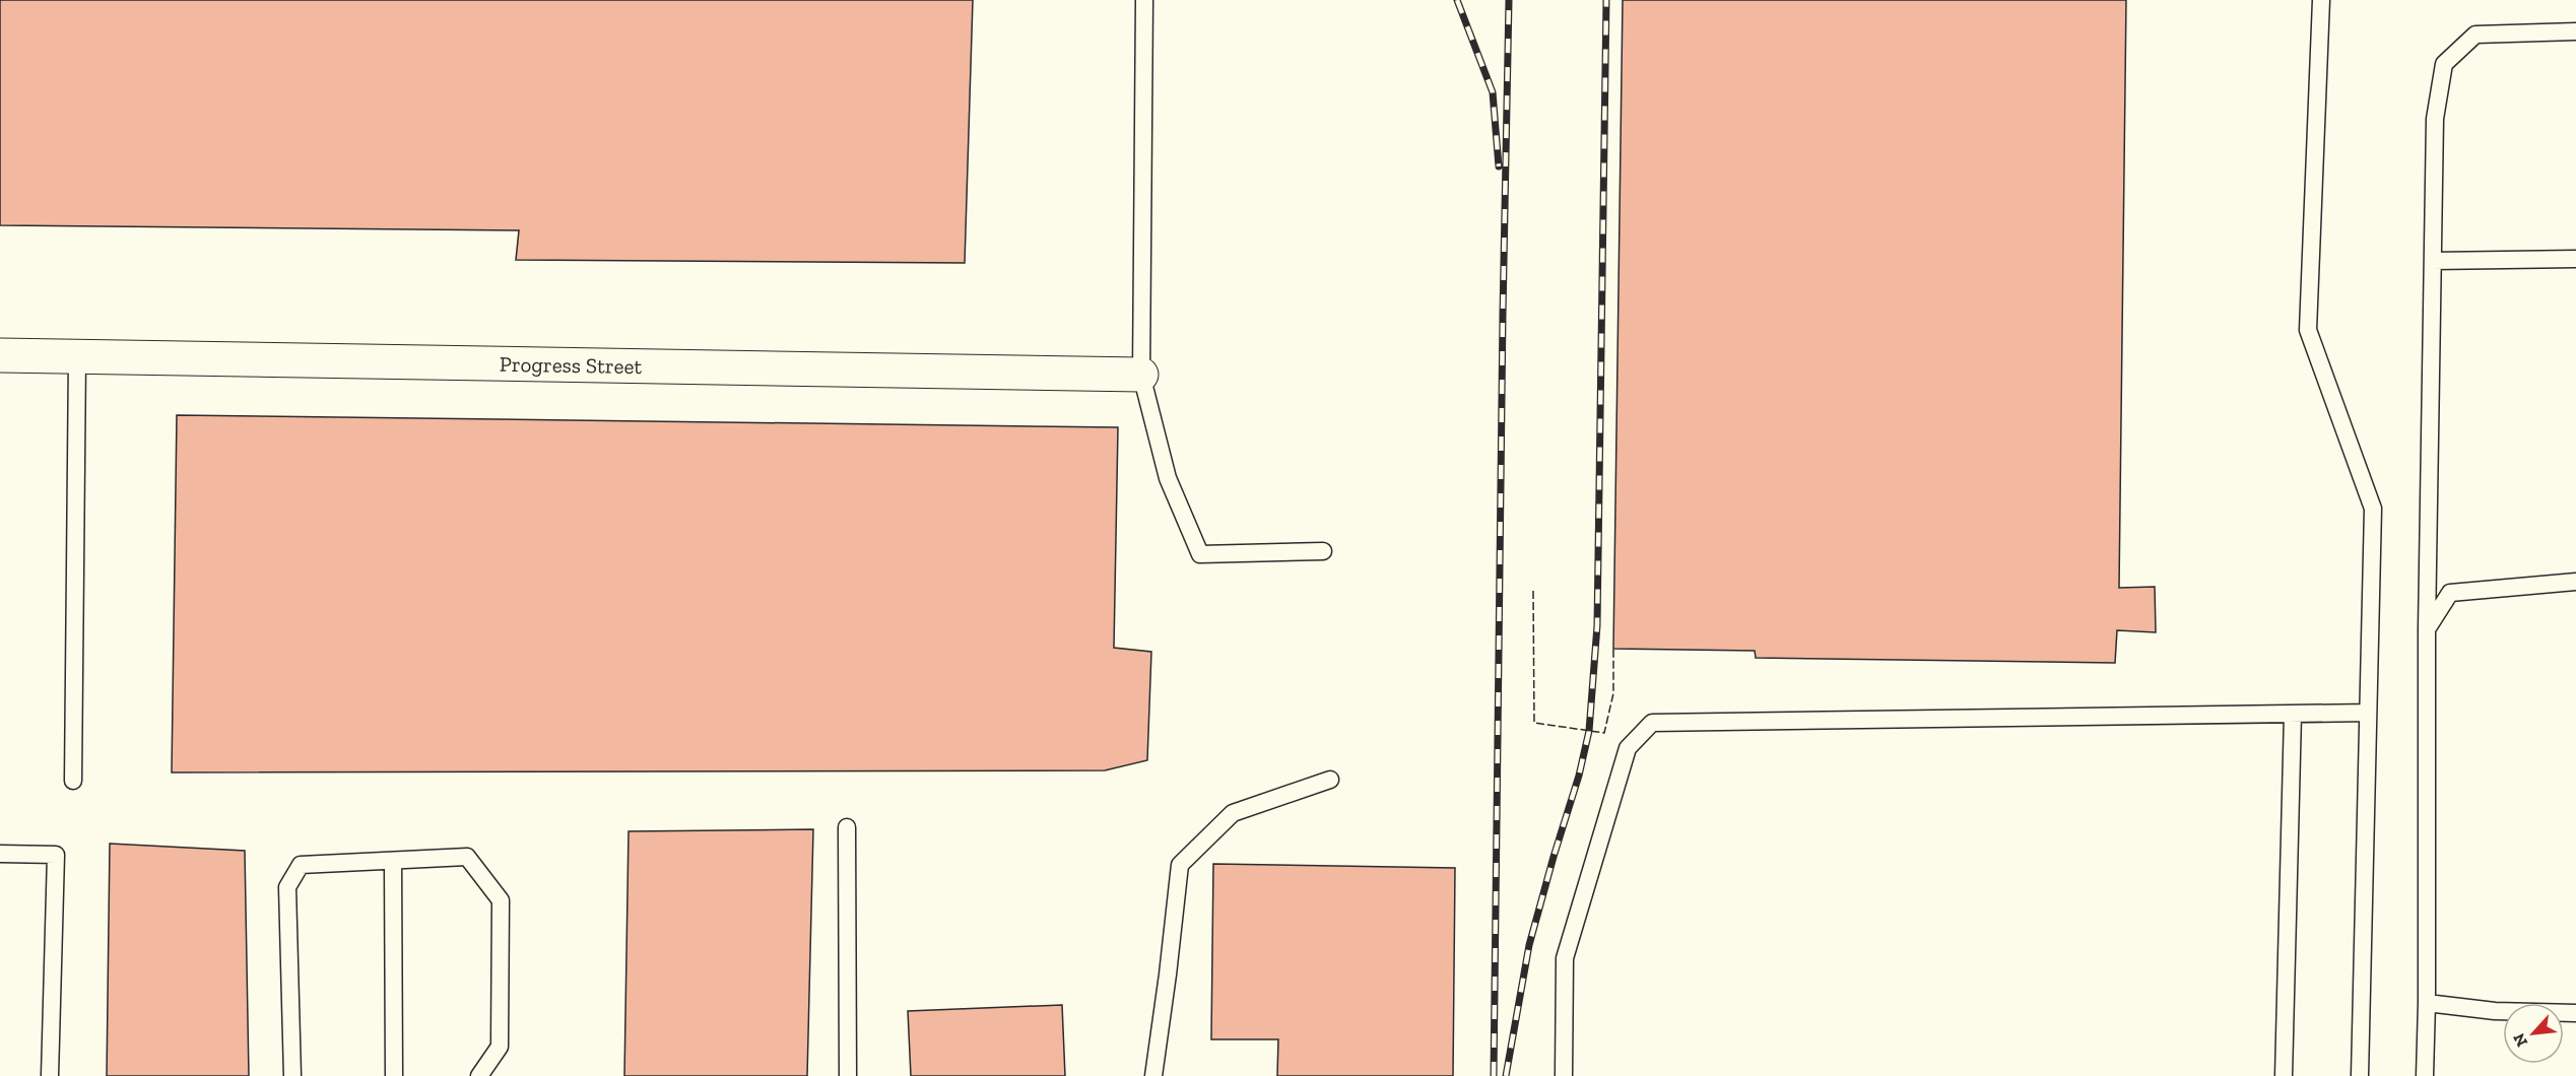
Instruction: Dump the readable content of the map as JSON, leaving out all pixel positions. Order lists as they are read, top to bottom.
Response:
{
  "streets": {
    "street": ["Progress Street"]
  },
  "north": "bottom left"
}
